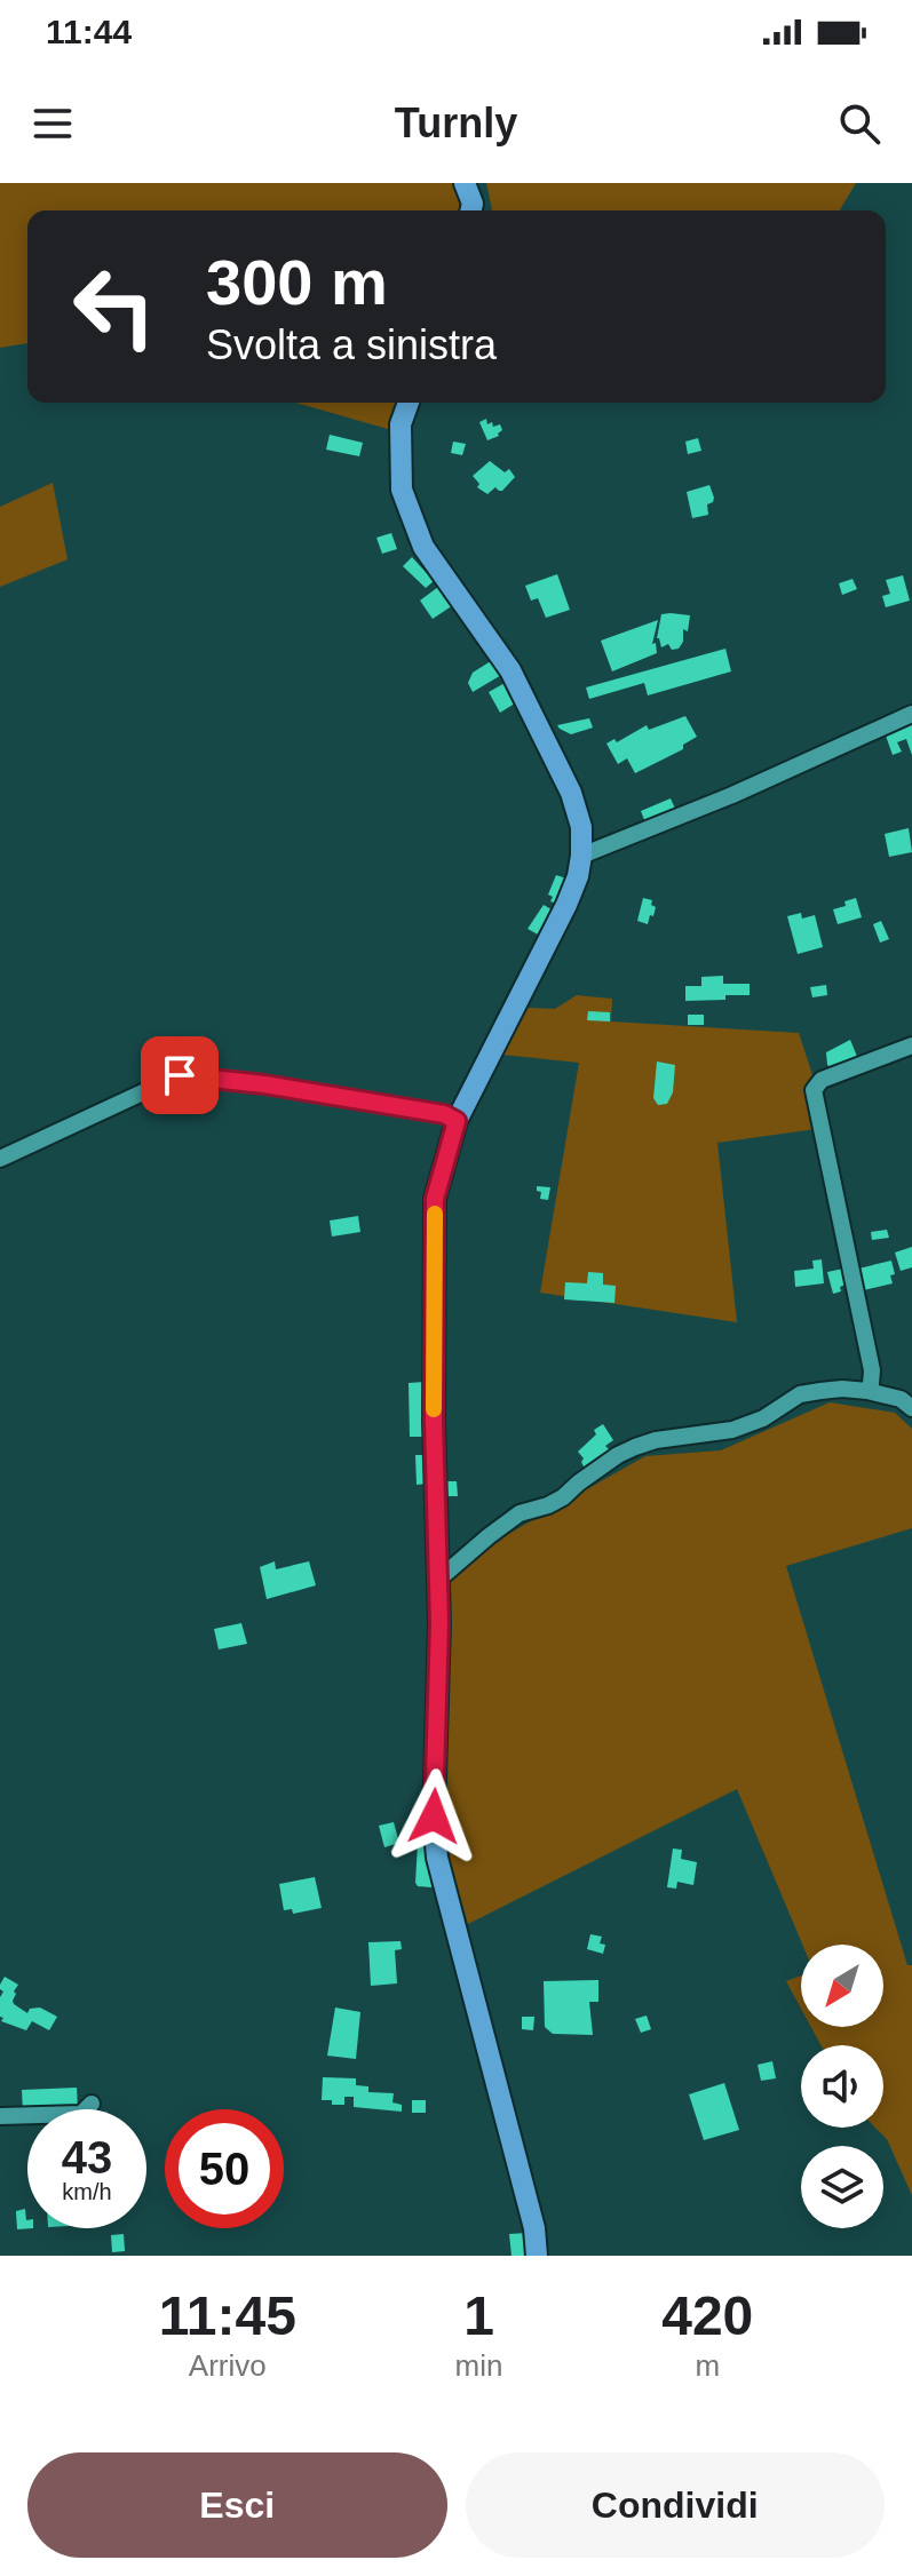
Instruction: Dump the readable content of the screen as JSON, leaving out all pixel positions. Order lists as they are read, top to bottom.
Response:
{
  "north": "bottom left",
  "page": {
    "status": "11:44",
    "header": "Turnly",
    "turn": ["300 m", "Svolta a sinistra"],
    "speed": "43 km/h",
    "limit": "50",
    "eta": [
      "11:45",
      "Arrivo",
      "1",
      "min",
      "420",
      "m"
    ],
    "buttons": ["Esci", "Condividi"]
  }
}
